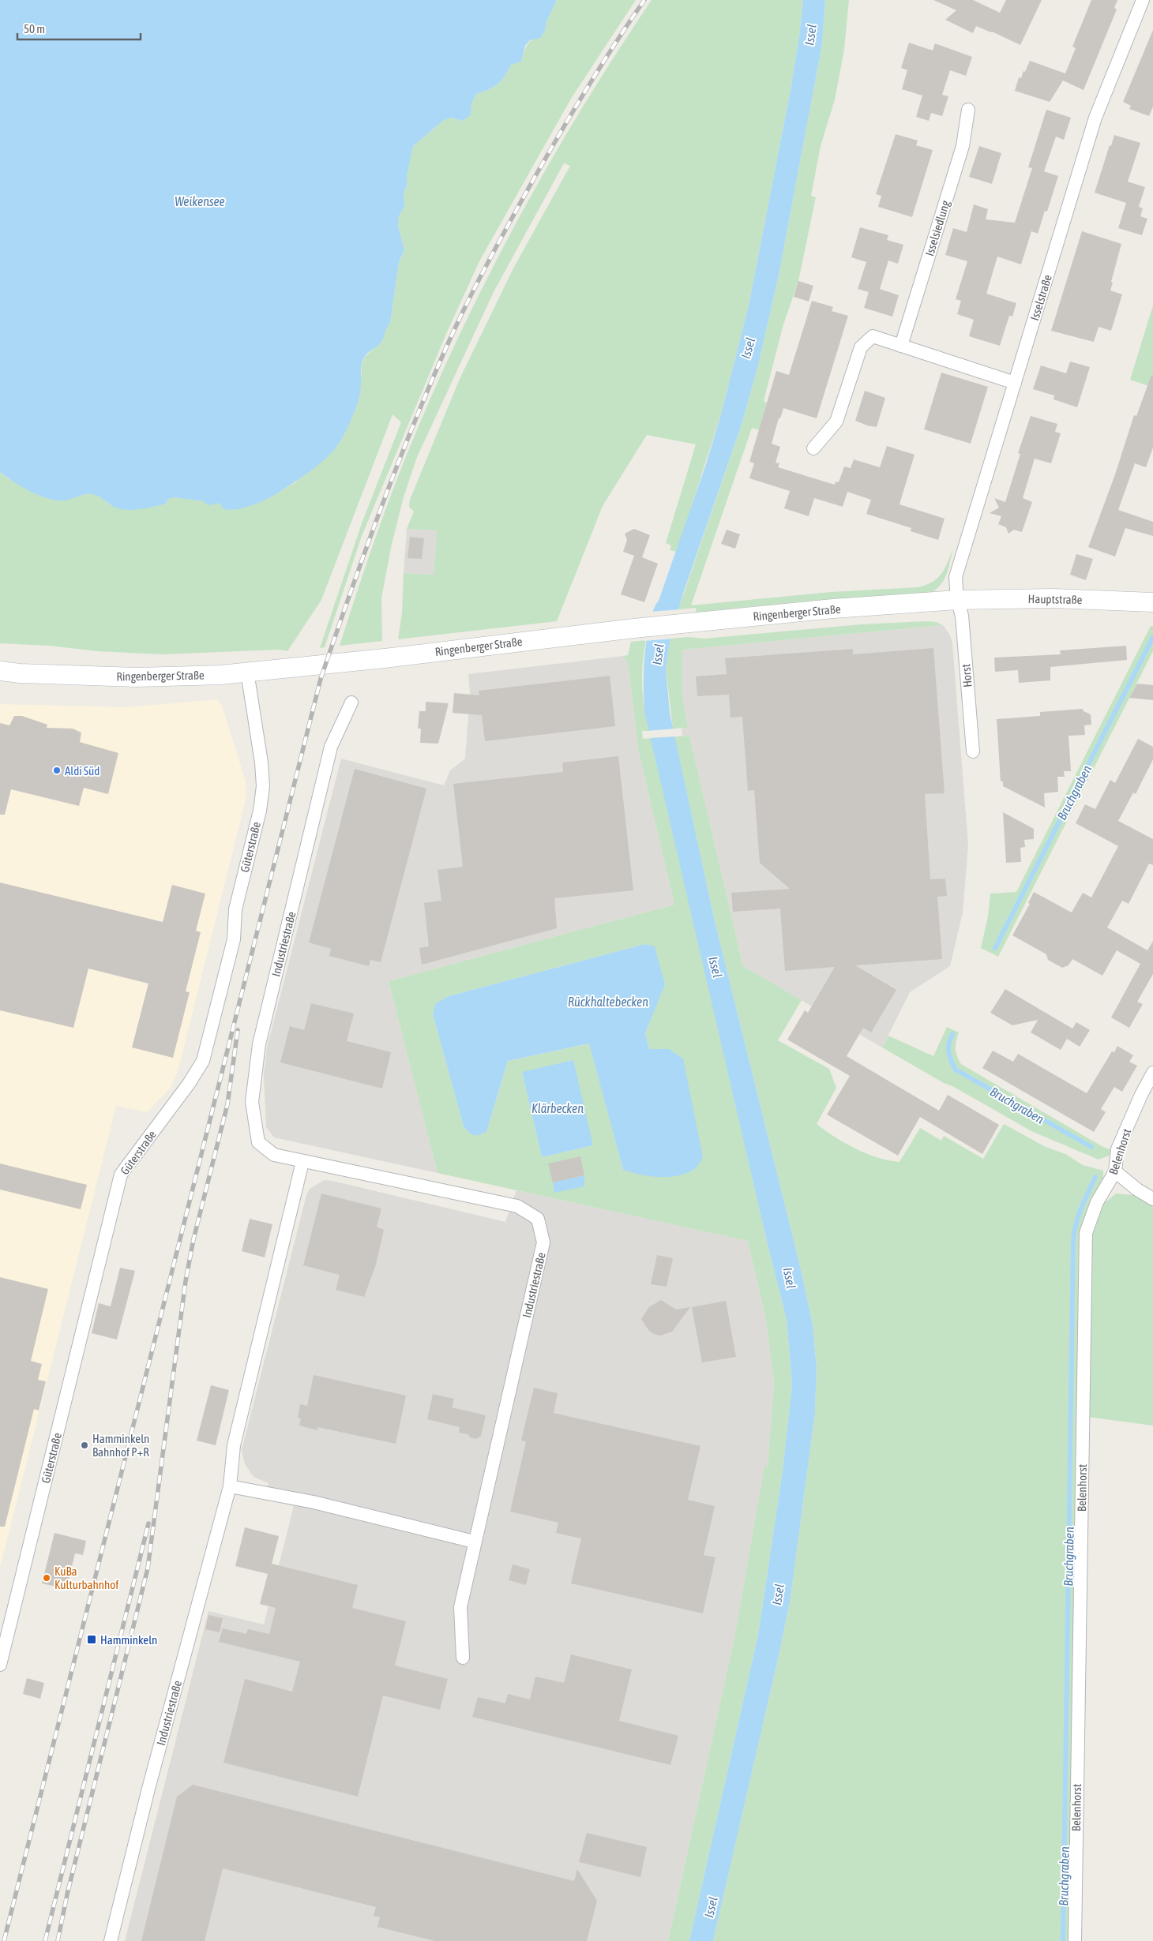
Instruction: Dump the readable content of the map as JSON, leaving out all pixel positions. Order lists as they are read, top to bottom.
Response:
{
  "streets": {
    "main road": ["Hauptstraße", "Ringenberger Straße"],
    "street": [
      "Isselsiedlung",
      "Isselstraße",
      "Horst",
      "Güterstraße",
      "Industriestraße",
      "Belenhorst"
    ]
  },
  "crossings": [
    ["Isselstraße", "Hauptstraße"],
    ["Isselstraße", "Ringenberger Straße"],
    ["Isselstraße", "Horst"],
    ["Hauptstraße", "Ringenberger Straße"],
    ["Hauptstraße", "Horst"],
    ["Ringenberger Straße", "Horst"],
    ["Ringenberger Straße", "Güterstraße"]
  ],
  "water": [
    "Issel",
    "Weikensee",
    "Bruchgraben",
    "Rückhaltebecken",
    "Klärbecken"
  ],
  "places": {
    "other": ["Aldi Süd", "Hamminkeln Bahnhof P+R", "KuBa Kulturbahnhof"],
    "transit": ["Hamminkeln"]
  },
  "scale_bar": "50 m"
}
